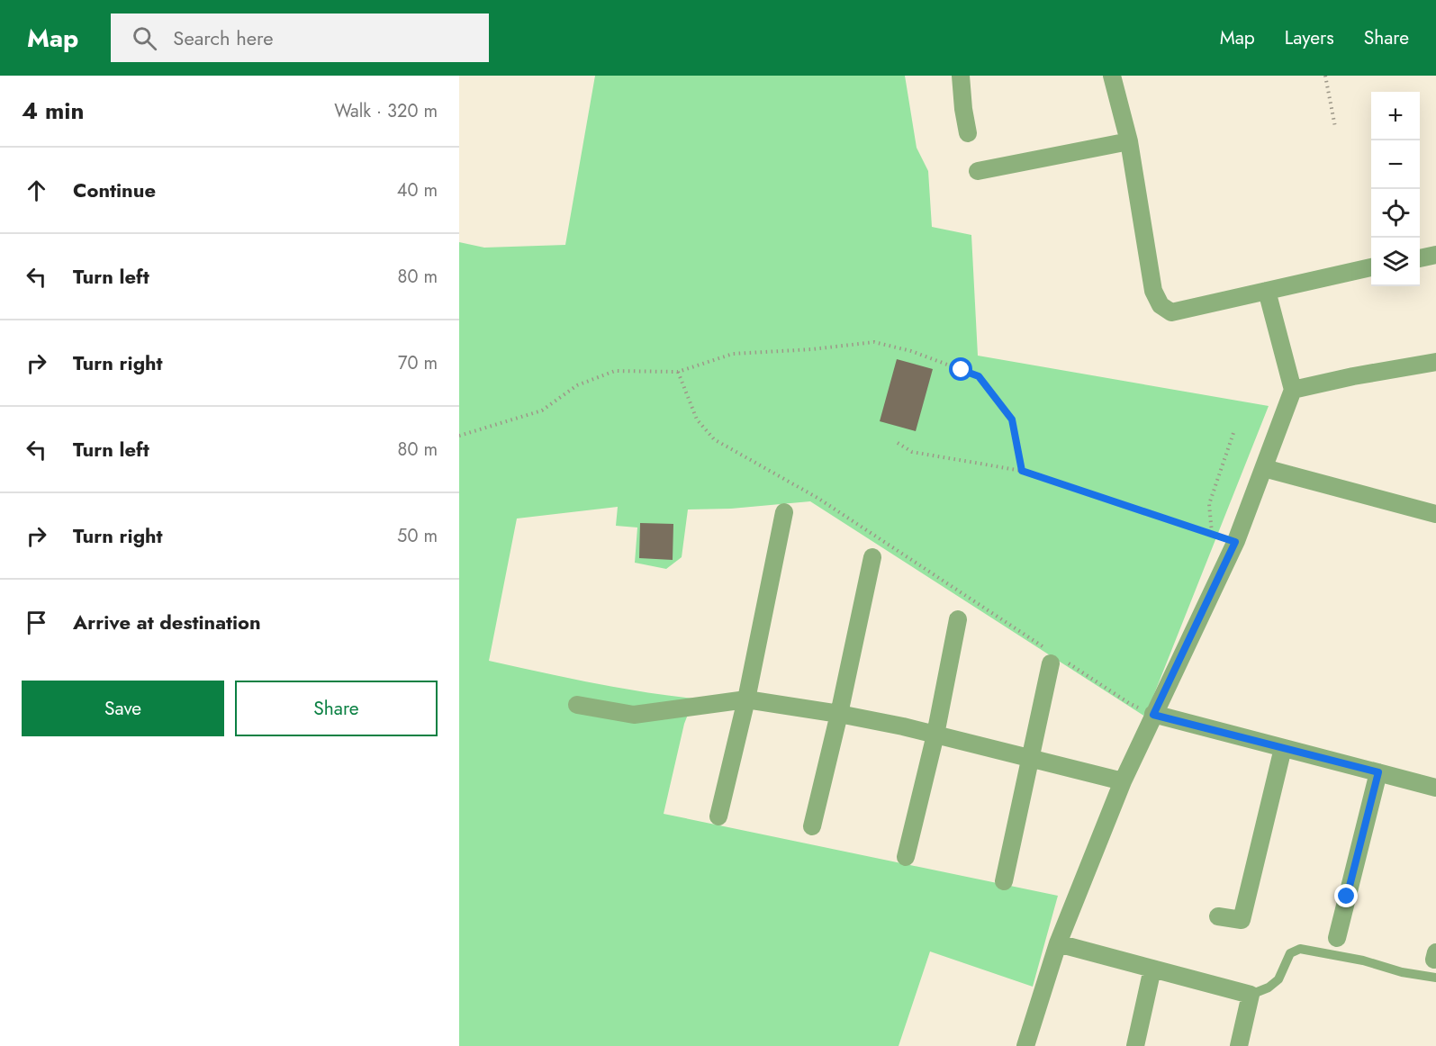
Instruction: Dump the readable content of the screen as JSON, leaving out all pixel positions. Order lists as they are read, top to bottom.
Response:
{
  "page": {
    "header": "Map",
    "search": "Search here",
    "nav": ["Map", "Layers", "Share"],
    "heading": ["4 min", "Walk · 320 m"],
    "map_buttons": ["+", "−"],
    "list": [
      ["Continue", "40 m"],
      ["Turn left", "80 m"],
      ["Turn right", "70 m"],
      ["Turn left", "80 m"],
      ["Turn right", "50 m"],
      "Arrive at destination"
    ],
    "buttons": ["Save", "Share"]
  }
}
